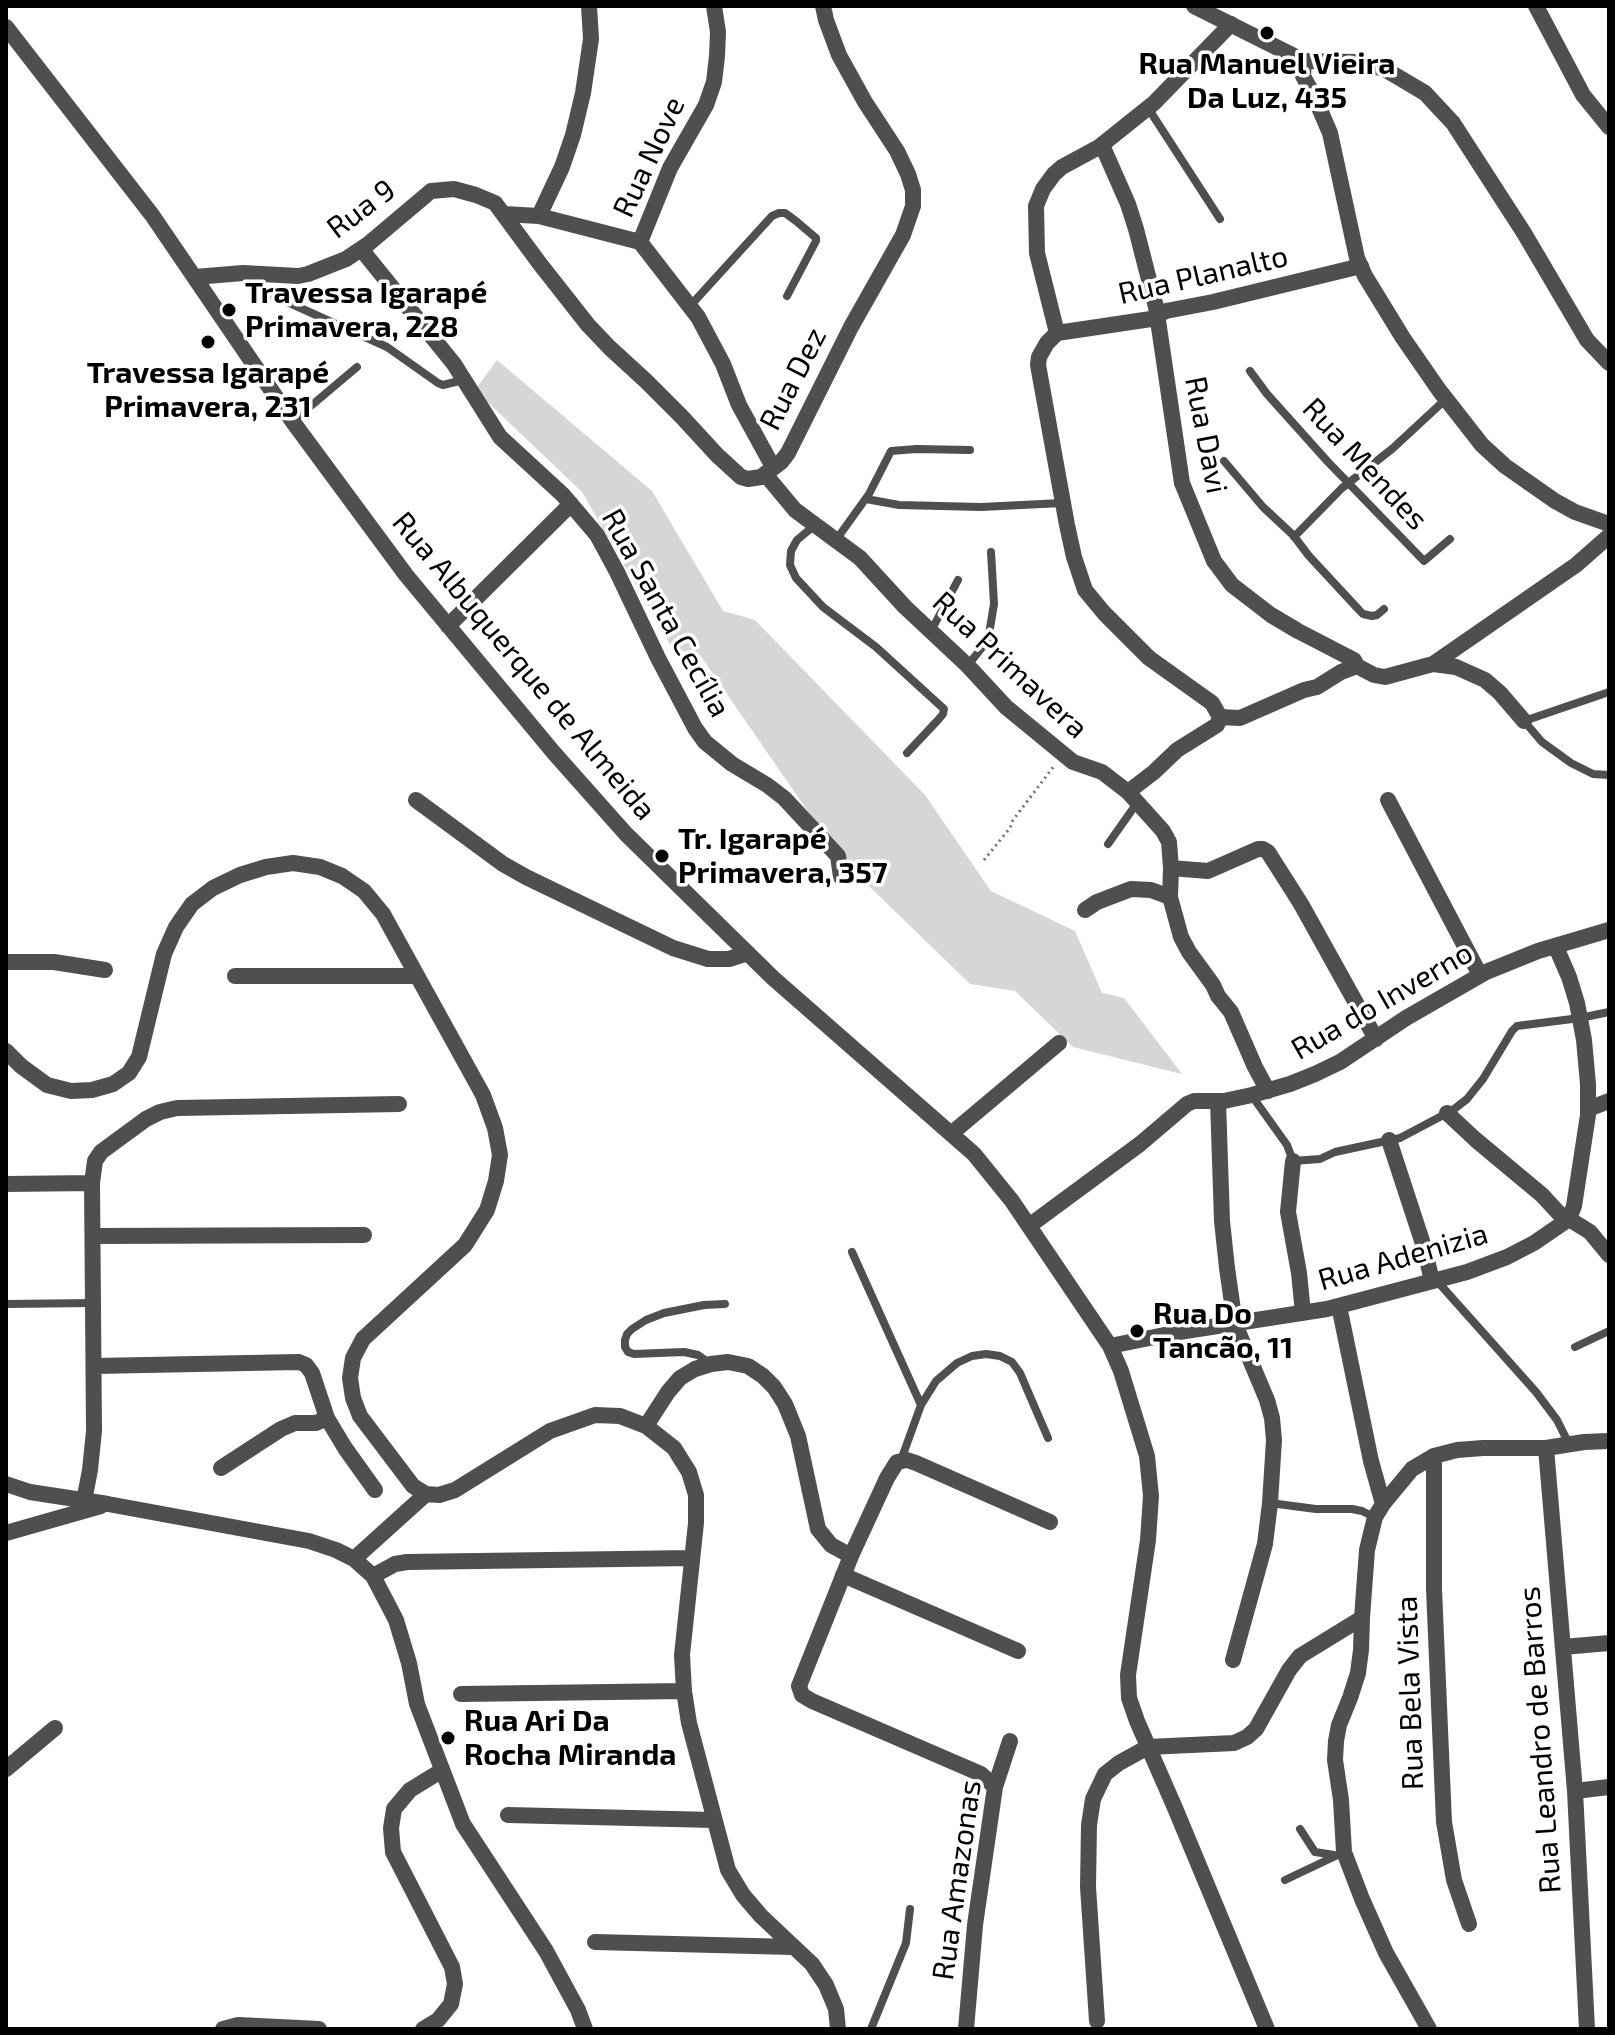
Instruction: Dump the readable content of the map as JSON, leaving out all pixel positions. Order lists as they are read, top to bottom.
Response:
{
  "streets": {
    "street": [
      "Rua Nove",
      "Rua 9",
      "Rua Planalto",
      "Rua Dez",
      "Rua Davi",
      "Rua Santa Cecília",
      "Rua Primavera",
      "Rua Albuquerque de Almeida",
      "Rua do Inverno",
      "Rua Adenizia",
      "Rua Bela Vista",
      "Rua Leandro de Barros",
      "Rua Amazonas"
    ],
    "lane": ["Rua Mendes"]
  },
  "crossings": [
    ["Rua Nove", "Rua 9"],
    ["Rua Nove", "Rua Dez"],
    ["Rua Nove", "Rua Primavera"],
    ["Rua 9", "Rua Dez"],
    ["Rua 9", "Rua Santa Cecília"],
    ["Rua 9", "Rua Albuquerque de Almeida"],
    ["Rua Planalto", "Rua Davi"],
    ["Rua Dez", "Rua Primavera"],
    ["Rua Primavera", "Rua do Inverno"],
    ["Rua Albuquerque de Almeida", "Rua do Inverno"],
    ["Rua Albuquerque de Almeida", "Rua Adenizia"]
  ],
  "places": [
    "Rua Manuel Vieira Da Luz, 435",
    "Travessa Igarapé Primavera, 228",
    "Travessa Igarapé Primavera, 231",
    "Tr. Igarapé Primavera, 357",
    "Rua Do Tancão, 11",
    "Rua Ari Da Rocha Miranda"
  ]
}
